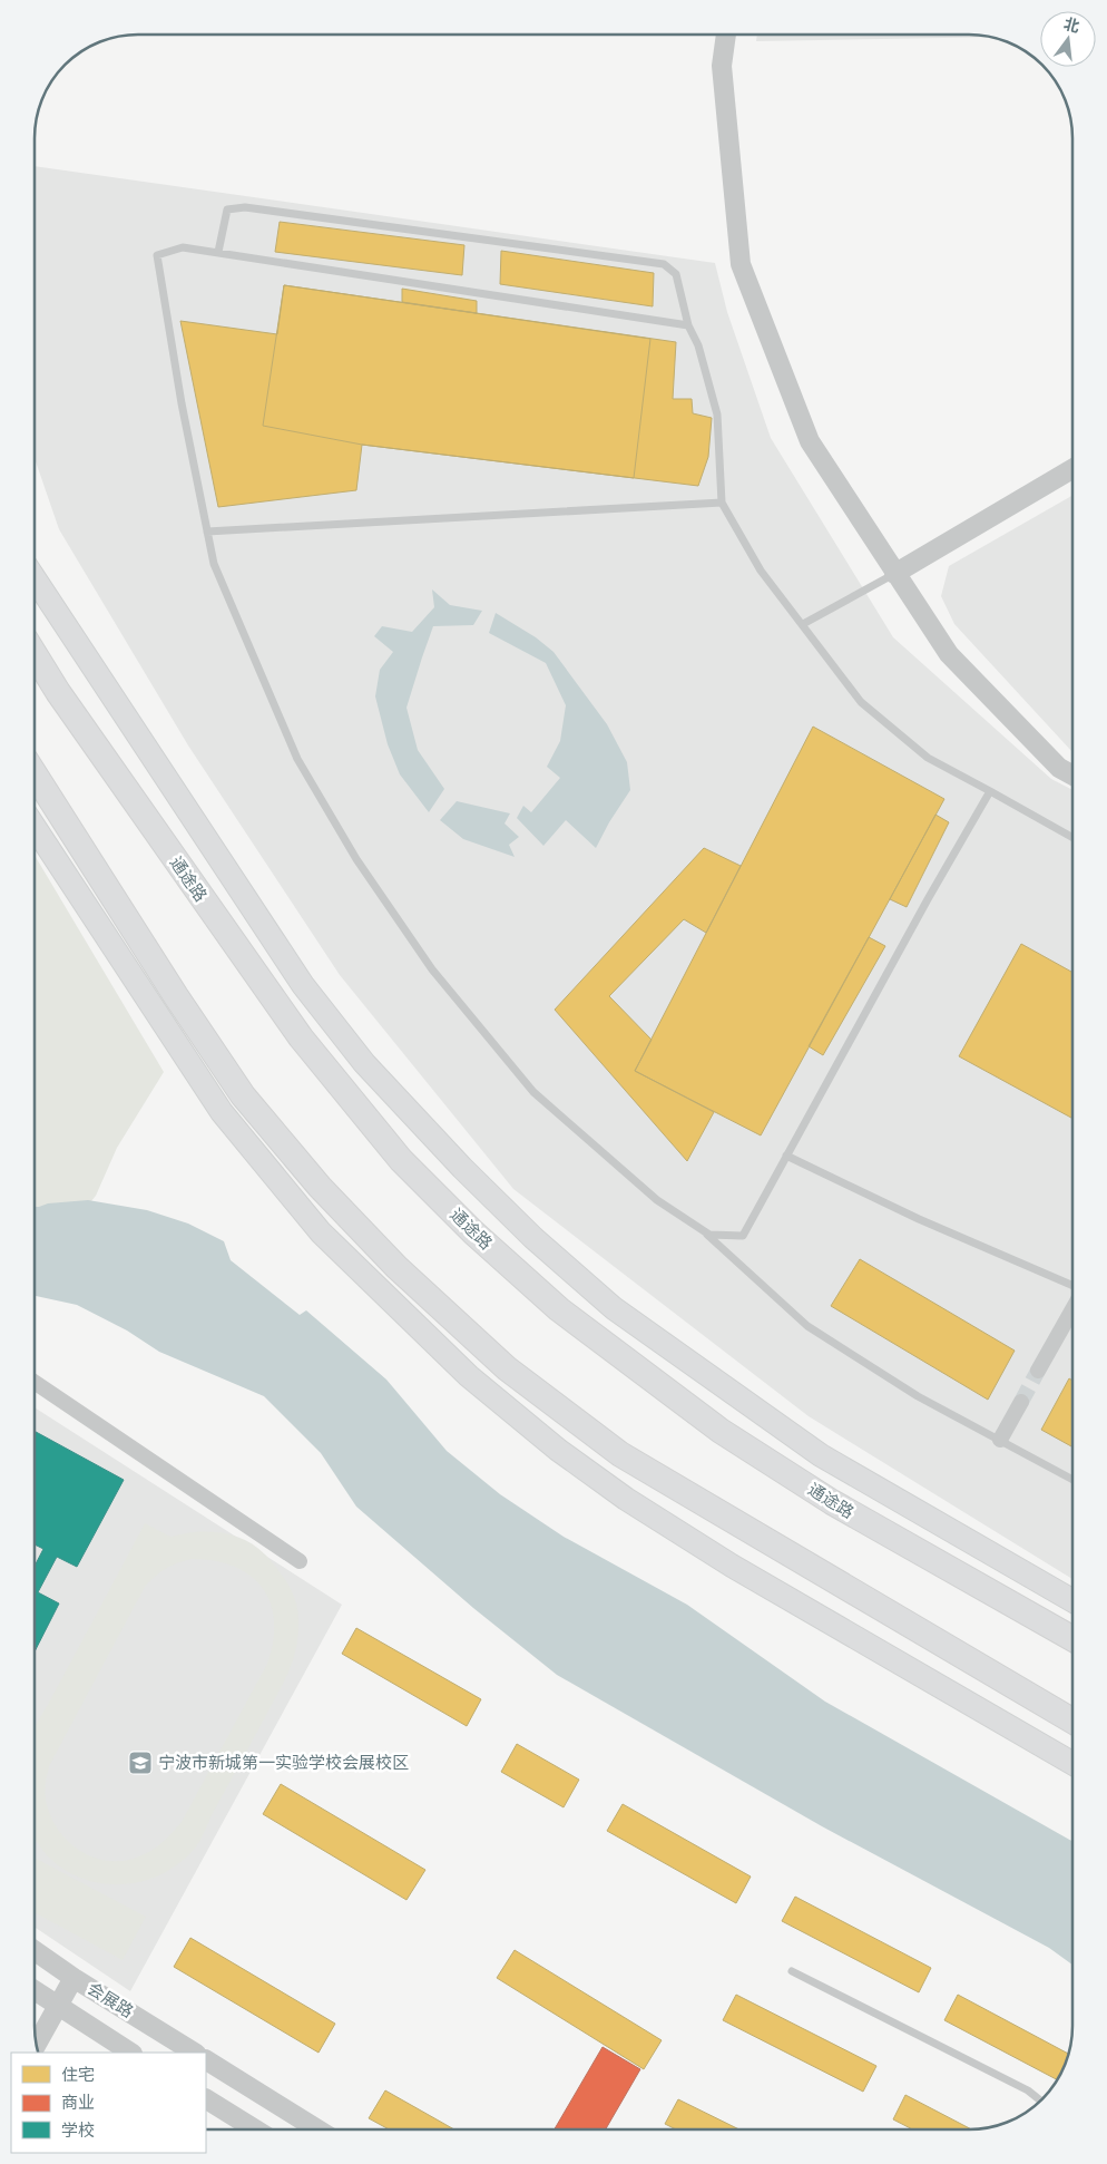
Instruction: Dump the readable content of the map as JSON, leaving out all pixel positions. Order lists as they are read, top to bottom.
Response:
{
  "streets": {
    "main road": ["通途路"],
    "street": ["会展路"]
  },
  "places": {
    "school or university": ["宁波市新城第一实验学校会展校区"]
  },
  "legend": ["住宅", "商业", "学校"],
  "north": "top"
}
